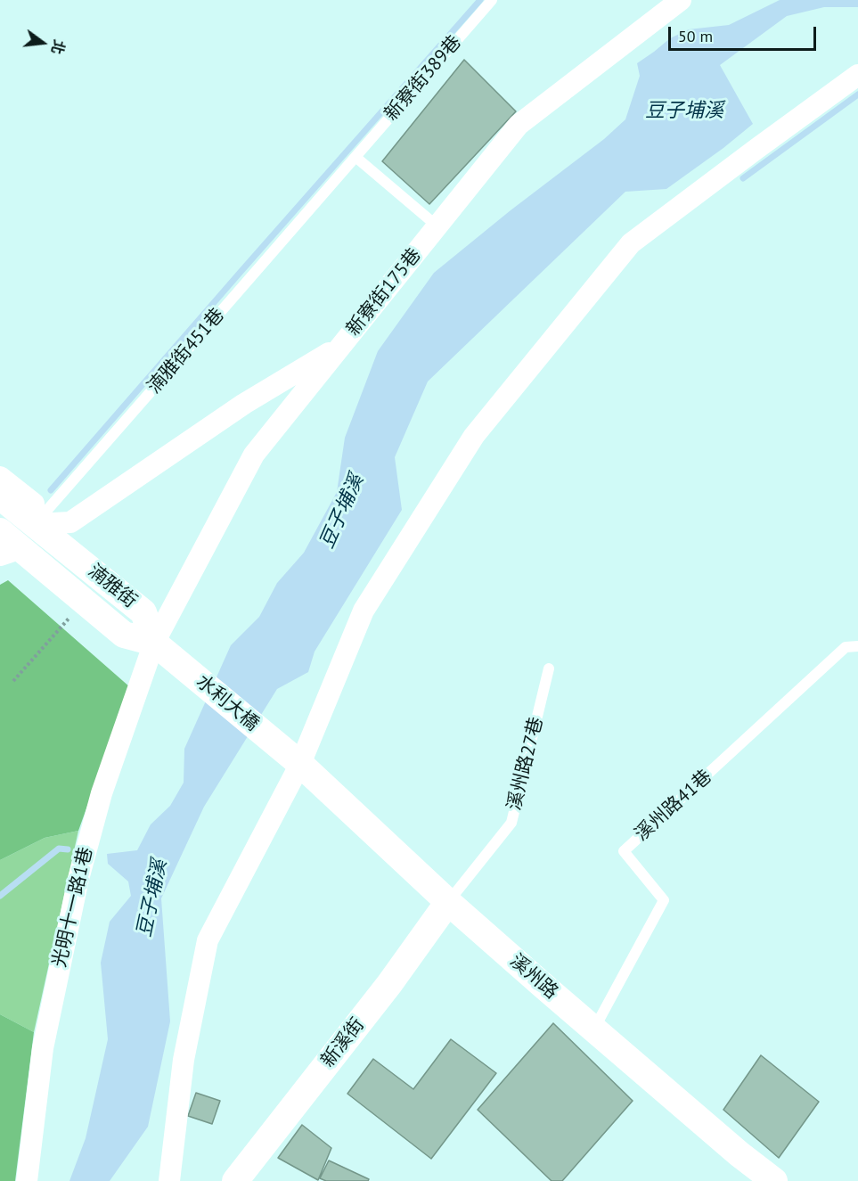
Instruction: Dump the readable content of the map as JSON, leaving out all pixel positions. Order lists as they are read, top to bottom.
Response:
{
  "streets": {
    "street": [
      "新寮街175巷",
      "湳雅街",
      "水利大橋",
      "光明十一路1巷",
      "溪州路",
      "新溪街"
    ],
    "lane": [
      "新寮街389巷",
      "湳雅街451巷",
      "溪州路27巷",
      "溪州路41巷"
    ]
  },
  "crossings": [
    ["新寮街389巷", "湳雅街451巷"],
    ["新寮街175巷", "湳雅街"],
    ["新寮街175巷", "水利大橋"],
    ["新寮街175巷", "光明十一路1巷"],
    ["湳雅街451巷", "湳雅街"],
    ["湳雅街", "水利大橋"],
    ["湳雅街", "光明十一路1巷"],
    ["水利大橋", "光明十一路1巷"],
    ["水利大橋", "溪州路"],
    ["溪州路27巷", "溪州路"],
    ["溪州路27巷", "新溪街"],
    ["溪州路41巷", "溪州路"],
    ["溪州路", "新溪街"]
  ],
  "water": ["豆子埔溪"],
  "scale_bar": "50 m",
  "north": "right"
}
